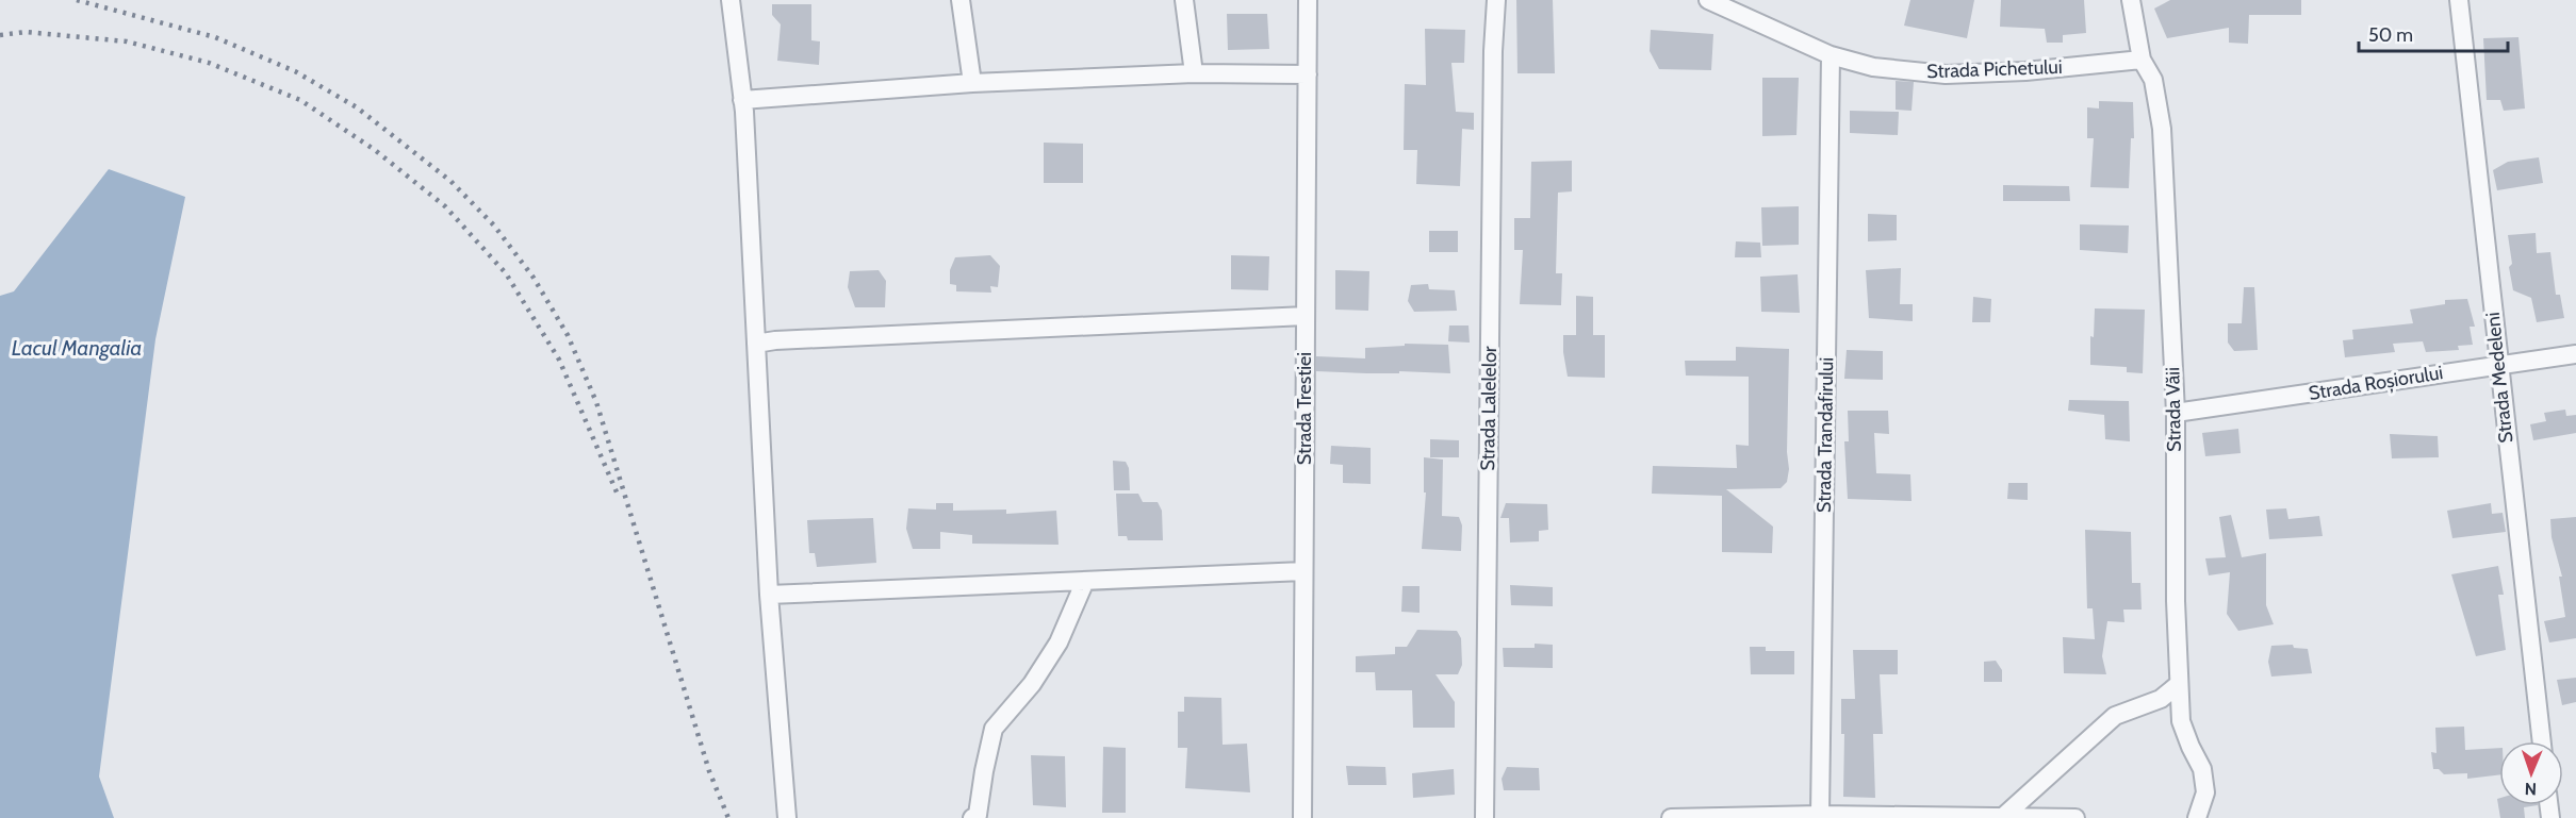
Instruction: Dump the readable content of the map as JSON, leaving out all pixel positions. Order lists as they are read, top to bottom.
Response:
{
  "streets": {
    "street": [
      "Strada Pichetului",
      "Strada Medeleni",
      "Strada Roșiorului",
      "Strada Trestiei",
      "Strada Lalelelor",
      "Strada Văii",
      "Strada Trandafirului"
    ]
  },
  "crossings": [
    ["Strada Pichetului", "Strada Văii"],
    ["Strada Pichetului", "Strada Trandafirului"],
    ["Strada Medeleni", "Strada Roșiorului"],
    ["Strada Roșiorului", "Strada Văii"]
  ],
  "water": ["Lacul Mangalia"],
  "scale_bar": "50 m",
  "north": "bottom"
}
